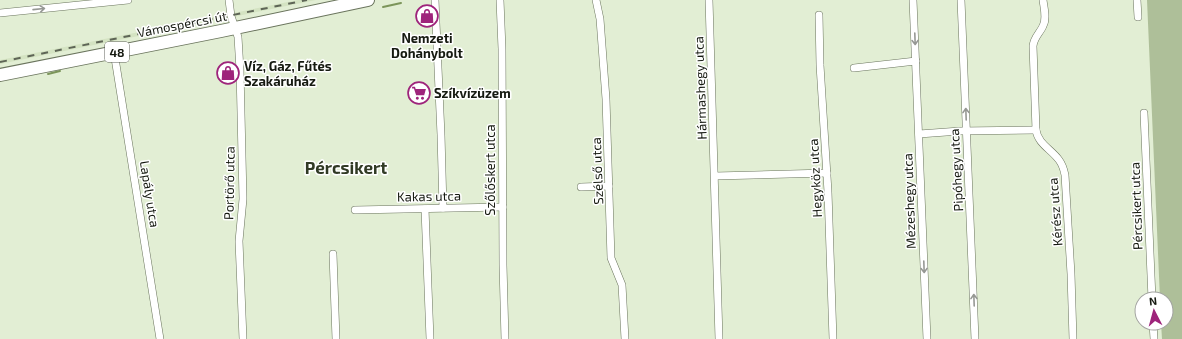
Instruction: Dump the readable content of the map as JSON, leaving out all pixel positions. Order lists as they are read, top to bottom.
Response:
{
  "streets": {
    "main road": ["Vámospércsi út", "48"],
    "street": [
      "Hármashegy utca",
      "Szőlőskert utca",
      "Pipóhegy utca",
      "Szélső utca",
      "Hegyköz utca",
      "Portörő utca",
      "Lapály utca",
      "Kakas utca",
      "Mézeshegy utca",
      "Pércsikert utca",
      "Kérész utca"
    ]
  },
  "crossings": [
    ["Vámospércsi út", "Portörő utca"],
    ["Vámospércsi út", "Lapály utca"],
    ["Szőlőskert utca", "Kakas utca"]
  ],
  "one_way": ["Pipóhegy utca", "Mézeshegy utca"],
  "districts": ["Pércsikert"],
  "places": {
    "shop": ["Nemzeti Dohánybolt", "Víz, Gáz, Fűtés Szakáruház"],
    "supermarket": ["Szíkvízüzem"]
  },
  "north": "top"
}
